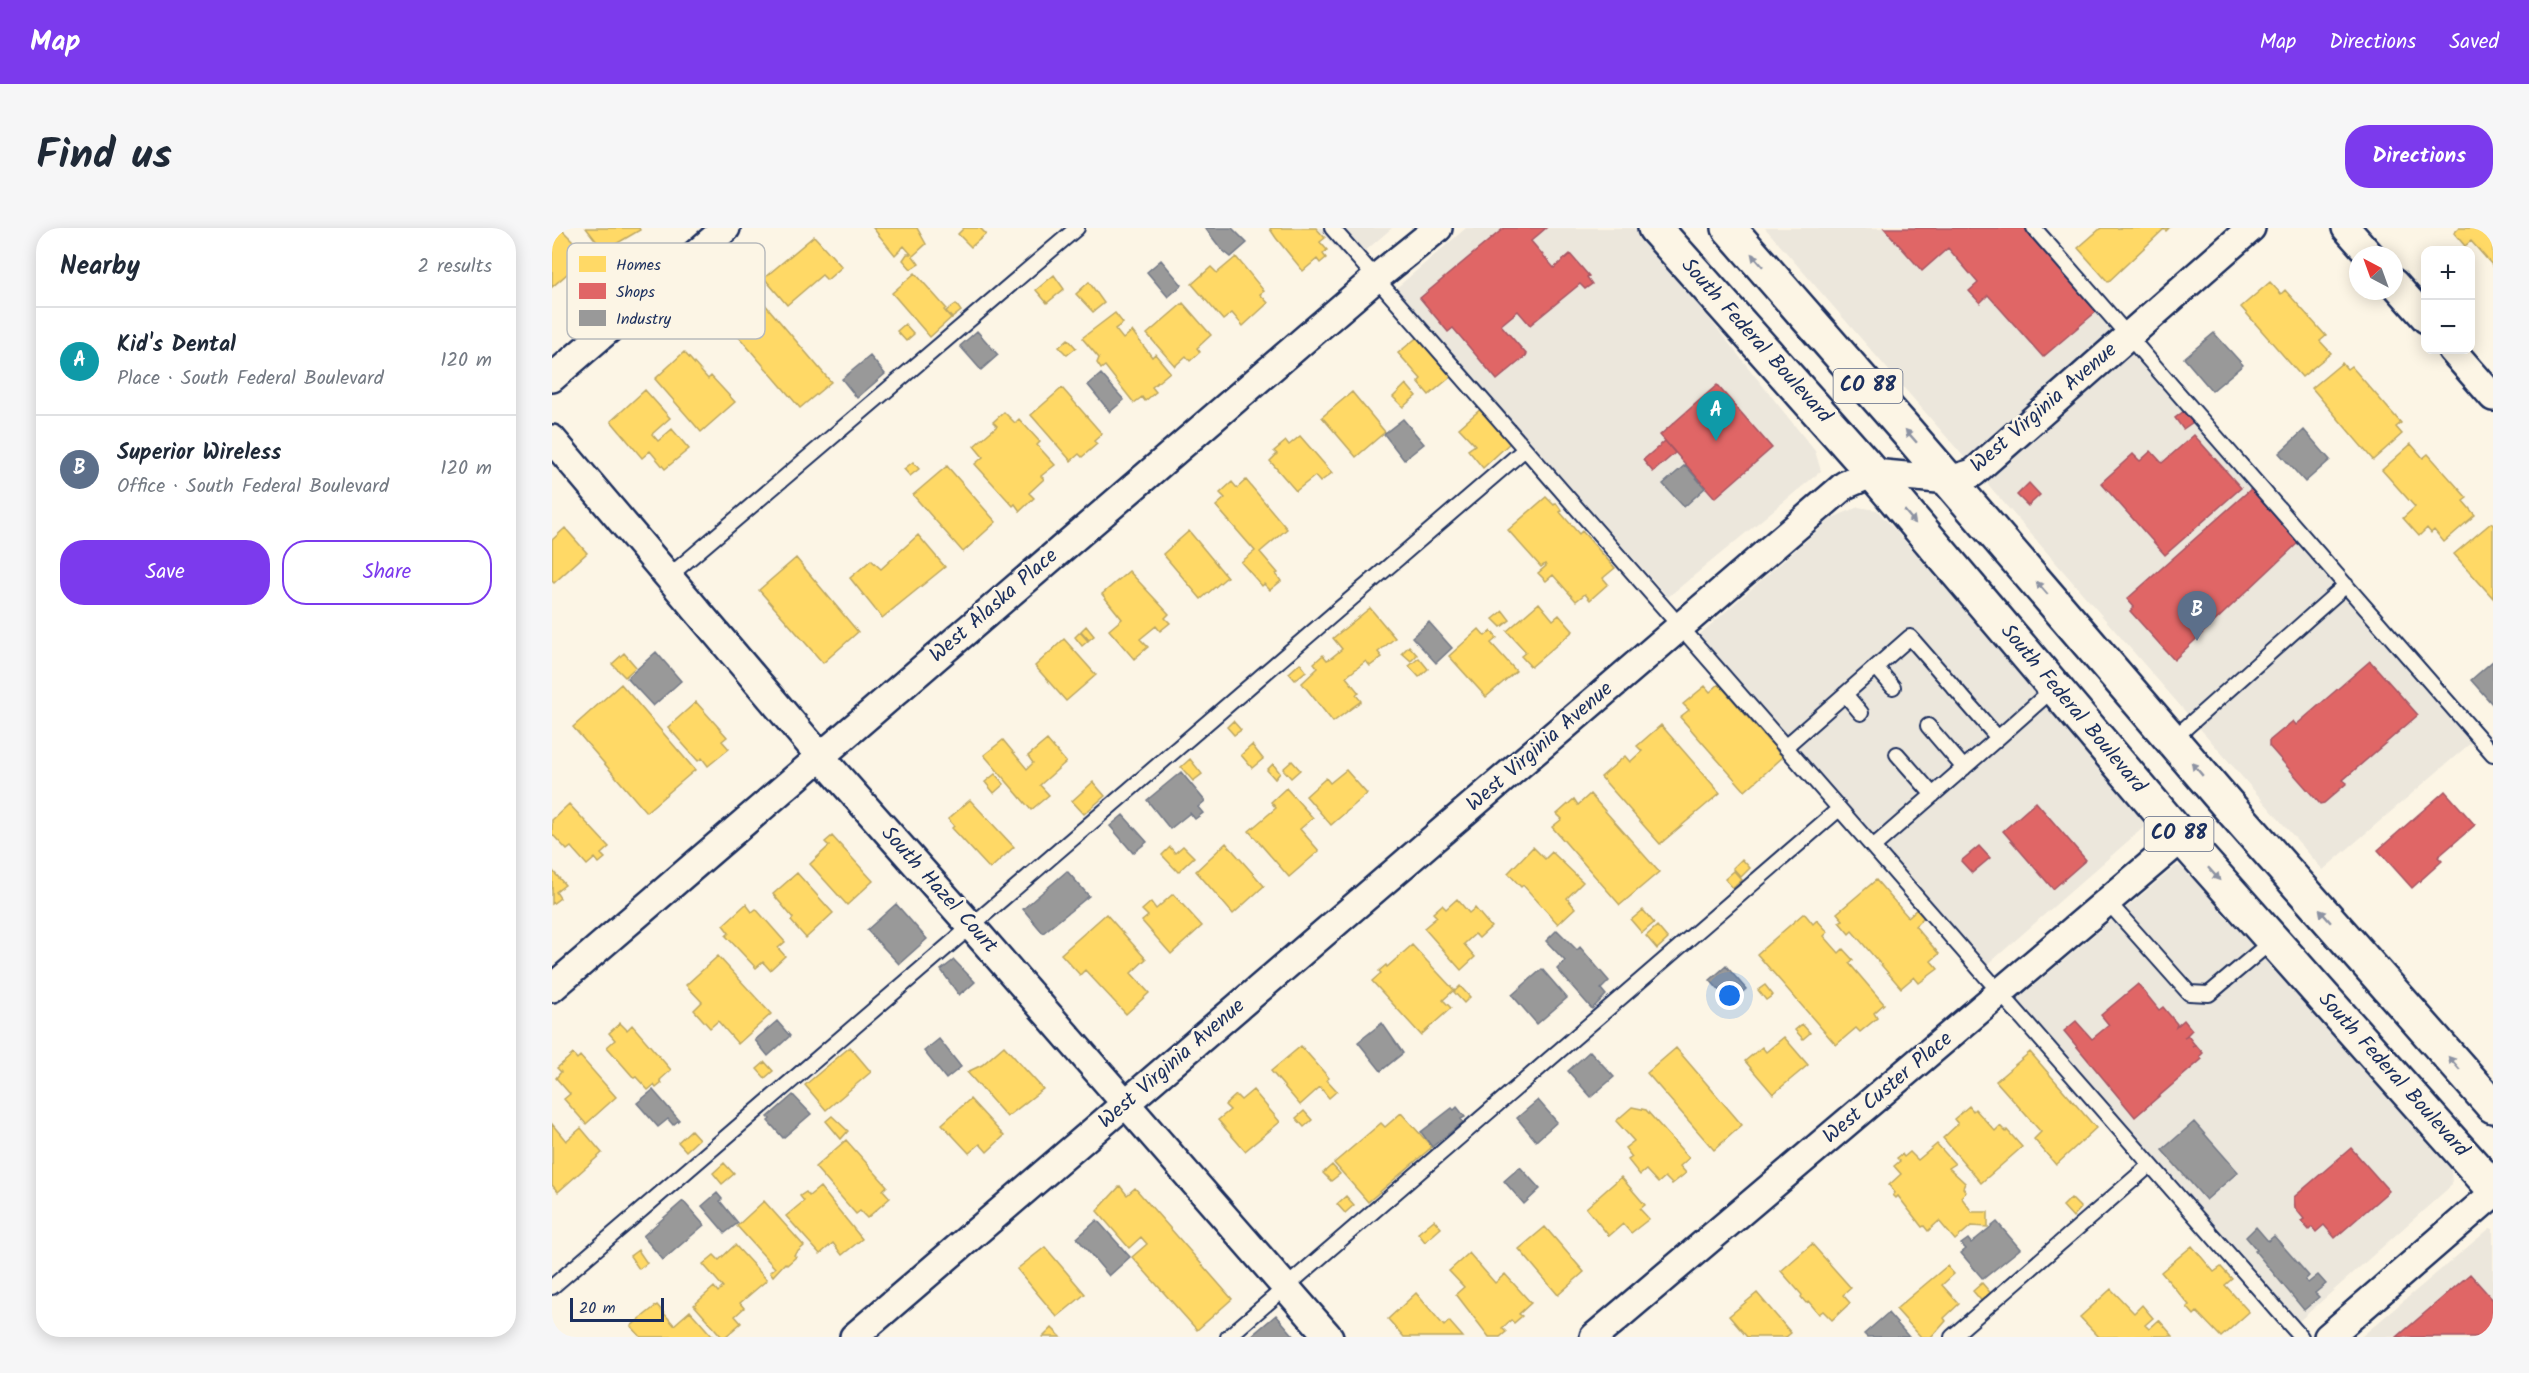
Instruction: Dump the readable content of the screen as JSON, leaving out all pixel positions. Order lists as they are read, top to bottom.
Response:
{
  "streets": {
    "main road": ["South Federal Boulevard", "CO 88"],
    "street": [
      "West Virginia Avenue",
      "West Alaska Place",
      "South Hazel Court",
      "West Custer Place"
    ]
  },
  "crossings": [
    ["South Federal Boulevard", "West Virginia Avenue"],
    ["South Federal Boulevard", "West Custer Place"],
    ["CO 88", "West Virginia Avenue"],
    ["West Virginia Avenue", "South Hazel Court"],
    ["West Alaska Place", "South Hazel Court"]
  ],
  "legend": ["Homes", "Shops", "Industry"],
  "scale_bar": "20 m",
  "north": "top left",
  "page": {
    "header": "Map",
    "nav": ["Map", "Directions", "Saved"],
    "title": "Find us",
    "buttons": [
      "Directions",
      ["Save", "Share"]
    ],
    "heading": ["Nearby", "2 results"],
    "map_buttons": ["+", "−"],
    "list": [
      {
        "mark": "A",
        "name": "Kid's Dental",
        "note": "Place · South Federal Boulevard",
        "value": "120 m"
      },
      {
        "mark": "B",
        "name": "Superior Wireless",
        "note": "Office · South Federal Boulevard",
        "value": "120 m"
      }
    ],
    "pins": ["A", "B"],
    "scale": "20 m"
  }
}
